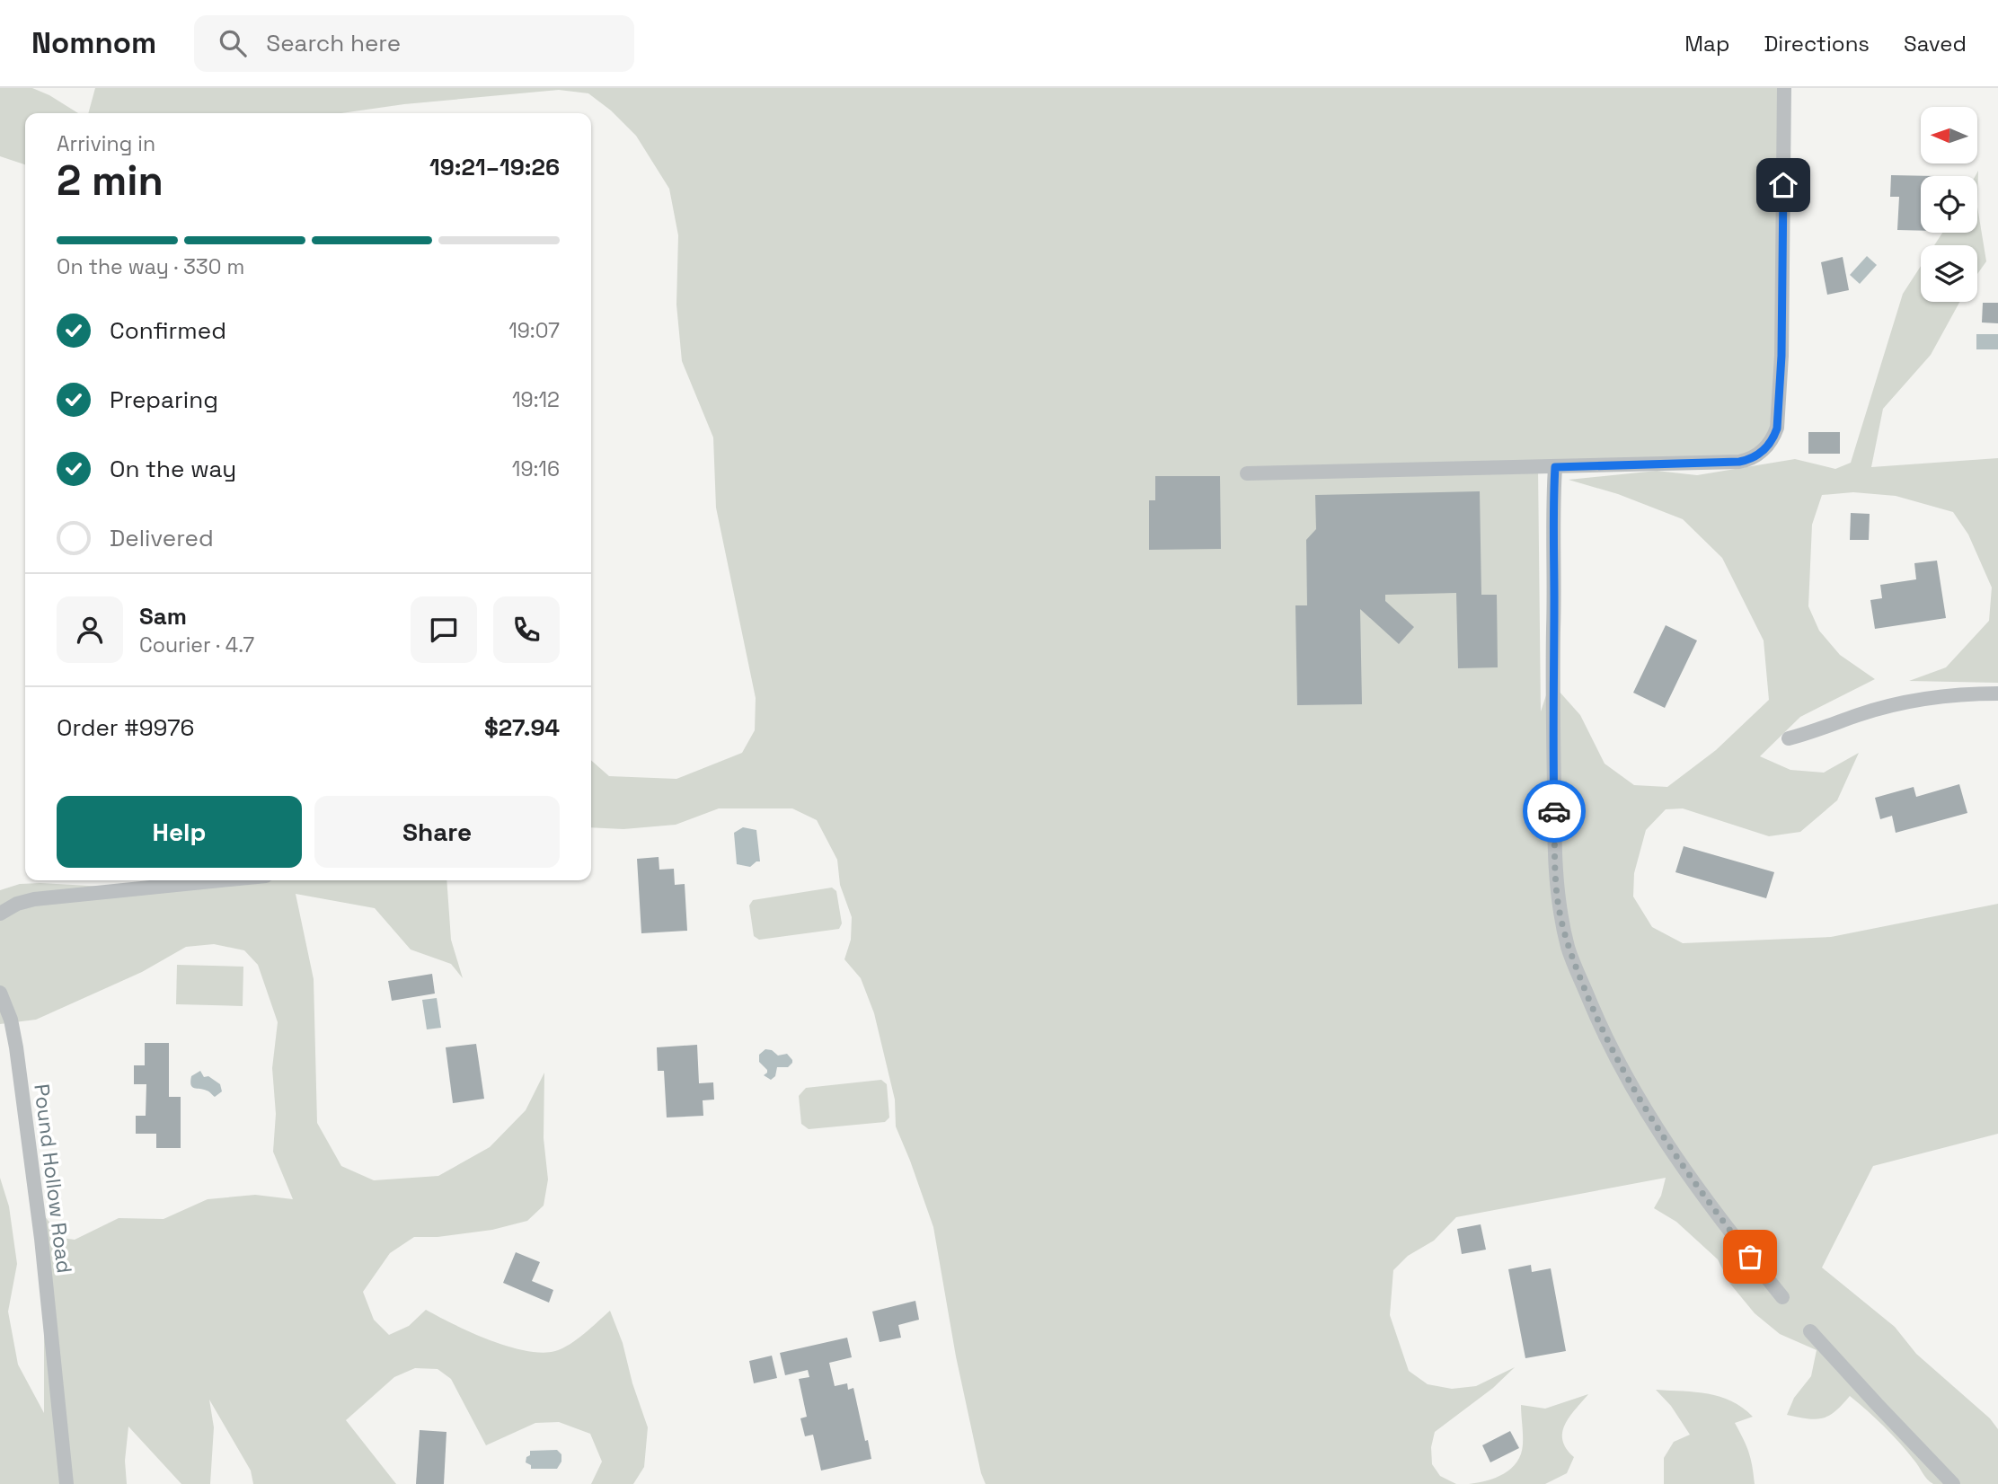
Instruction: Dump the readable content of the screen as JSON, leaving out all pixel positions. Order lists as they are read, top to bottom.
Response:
{
  "streets": {
    "street": ["Pound Hollow Road"]
  },
  "north": "left",
  "page": {
    "header": "Nomnom",
    "search": "Search here",
    "nav": ["Map", "Directions", "Saved"],
    "heading": ["2 min", "Arriving in", "19:21–19:26"],
    "panel": [
      "Sam",
      "Courier · 4.7",
      "Order #9976",
      "$27.94"
    ],
    "bar": "On the way · 330 m",
    "list": [
      ["Confirmed", "19:07"],
      ["Preparing", "19:12"],
      ["On the way", "19:16"],
      "Delivered"
    ],
    "buttons": ["Help", "Share"]
  }
}
